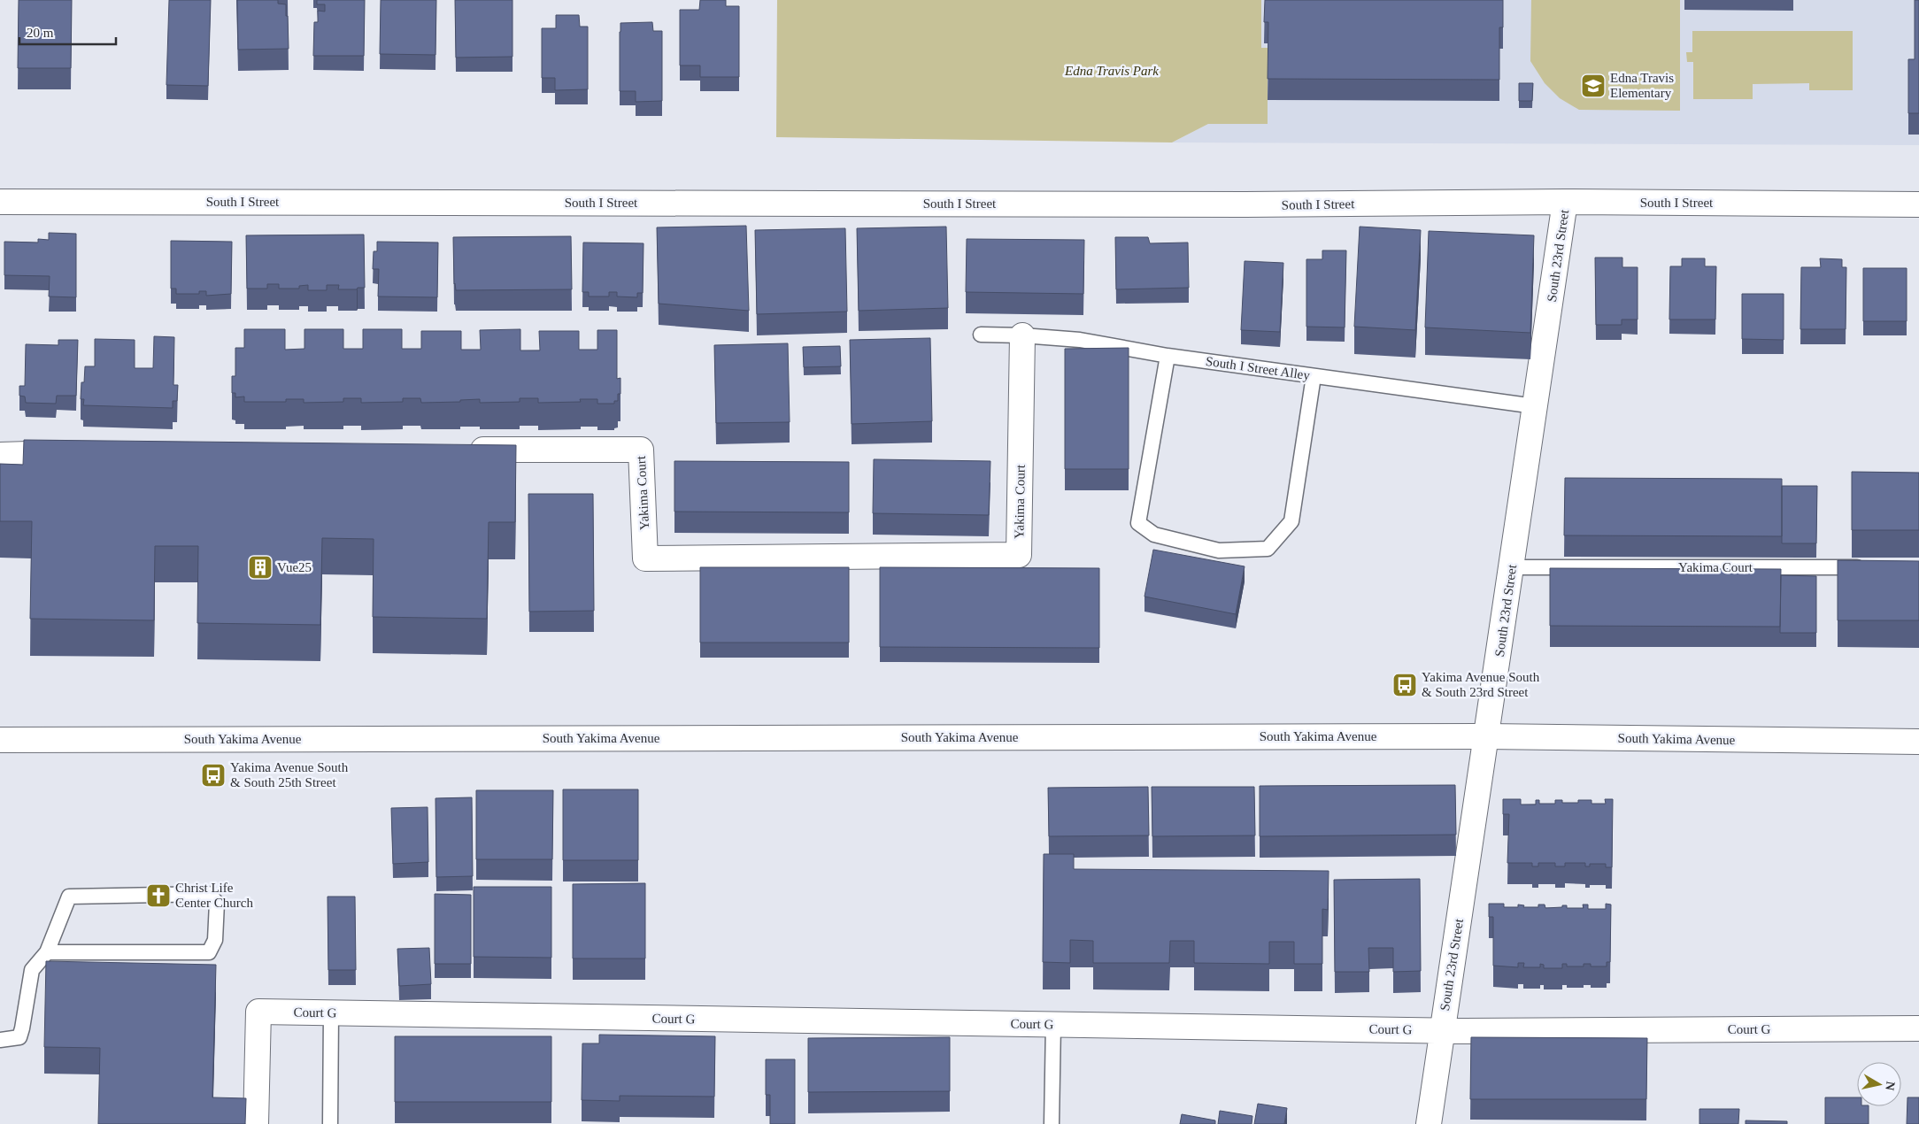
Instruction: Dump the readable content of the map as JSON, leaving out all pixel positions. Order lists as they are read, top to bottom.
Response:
{
  "streets": {
    "street": [
      "South I Street",
      "South 23rd Street",
      "Yakima Court",
      "South Yakima Avenue",
      "Court G"
    ],
    "lane": ["South I Street Alley"]
  },
  "crossings": [
    ["South I Street", "South 23rd Street"],
    ["South 23rd Street", "South I Street Alley"],
    ["South 23rd Street", "Yakima Court"],
    ["South 23rd Street", "South Yakima Avenue"],
    ["South 23rd Street", "Court G"],
    ["South I Street Alley", "Yakima Court"]
  ],
  "parks": ["Edna Travis Park"],
  "places": {
    "school or university": ["Edna Travis Elementary"],
    "building": ["Vue25"],
    "bus stop": ["Yakima Avenue South & South 23rd Street", "Yakima Avenue South & South 25th Street"],
    "church": ["Christ Life Center Church"]
  },
  "scale_bar": "20 m",
  "north": "right"
}
